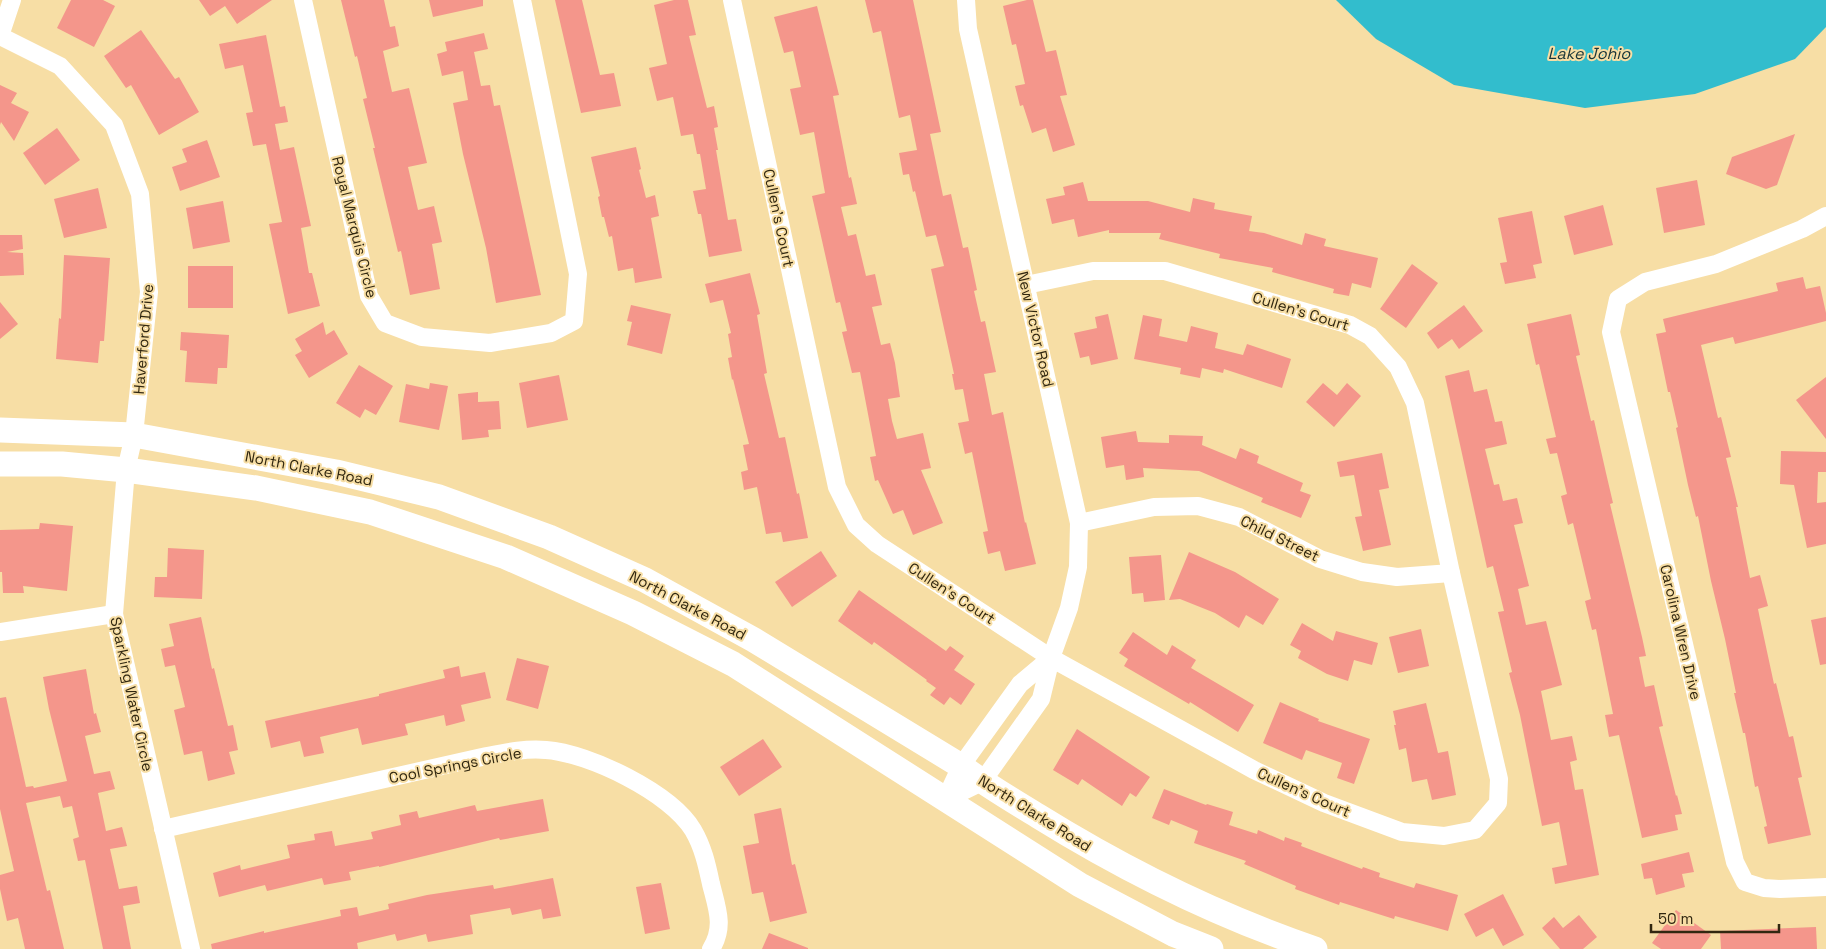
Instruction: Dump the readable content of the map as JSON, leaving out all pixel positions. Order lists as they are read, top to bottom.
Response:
{
  "streets": {
    "street": [
      "Cullen's Court",
      "Royal Marquis Circle",
      "New Victor Road",
      "Haverford Drive",
      "North Clarke Road",
      "Child Street",
      "Carolina Wren Drive",
      "Sparkling Water Circle",
      "Cool Springs Circle"
    ]
  },
  "crossings": [
    ["Cullen's Court", "New Victor Road"],
    ["Cullen's Court", "Child Street"],
    ["New Victor Road", "North Clarke Road"],
    ["New Victor Road", "Child Street"],
    ["Haverford Drive", "North Clarke Road"],
    ["Haverford Drive", "Sparkling Water Circle"],
    ["North Clarke Road", "Sparkling Water Circle"],
    ["Sparkling Water Circle", "Cool Springs Circle"]
  ],
  "water": ["Lake Johio"],
  "scale_bar": "50 m"
}
